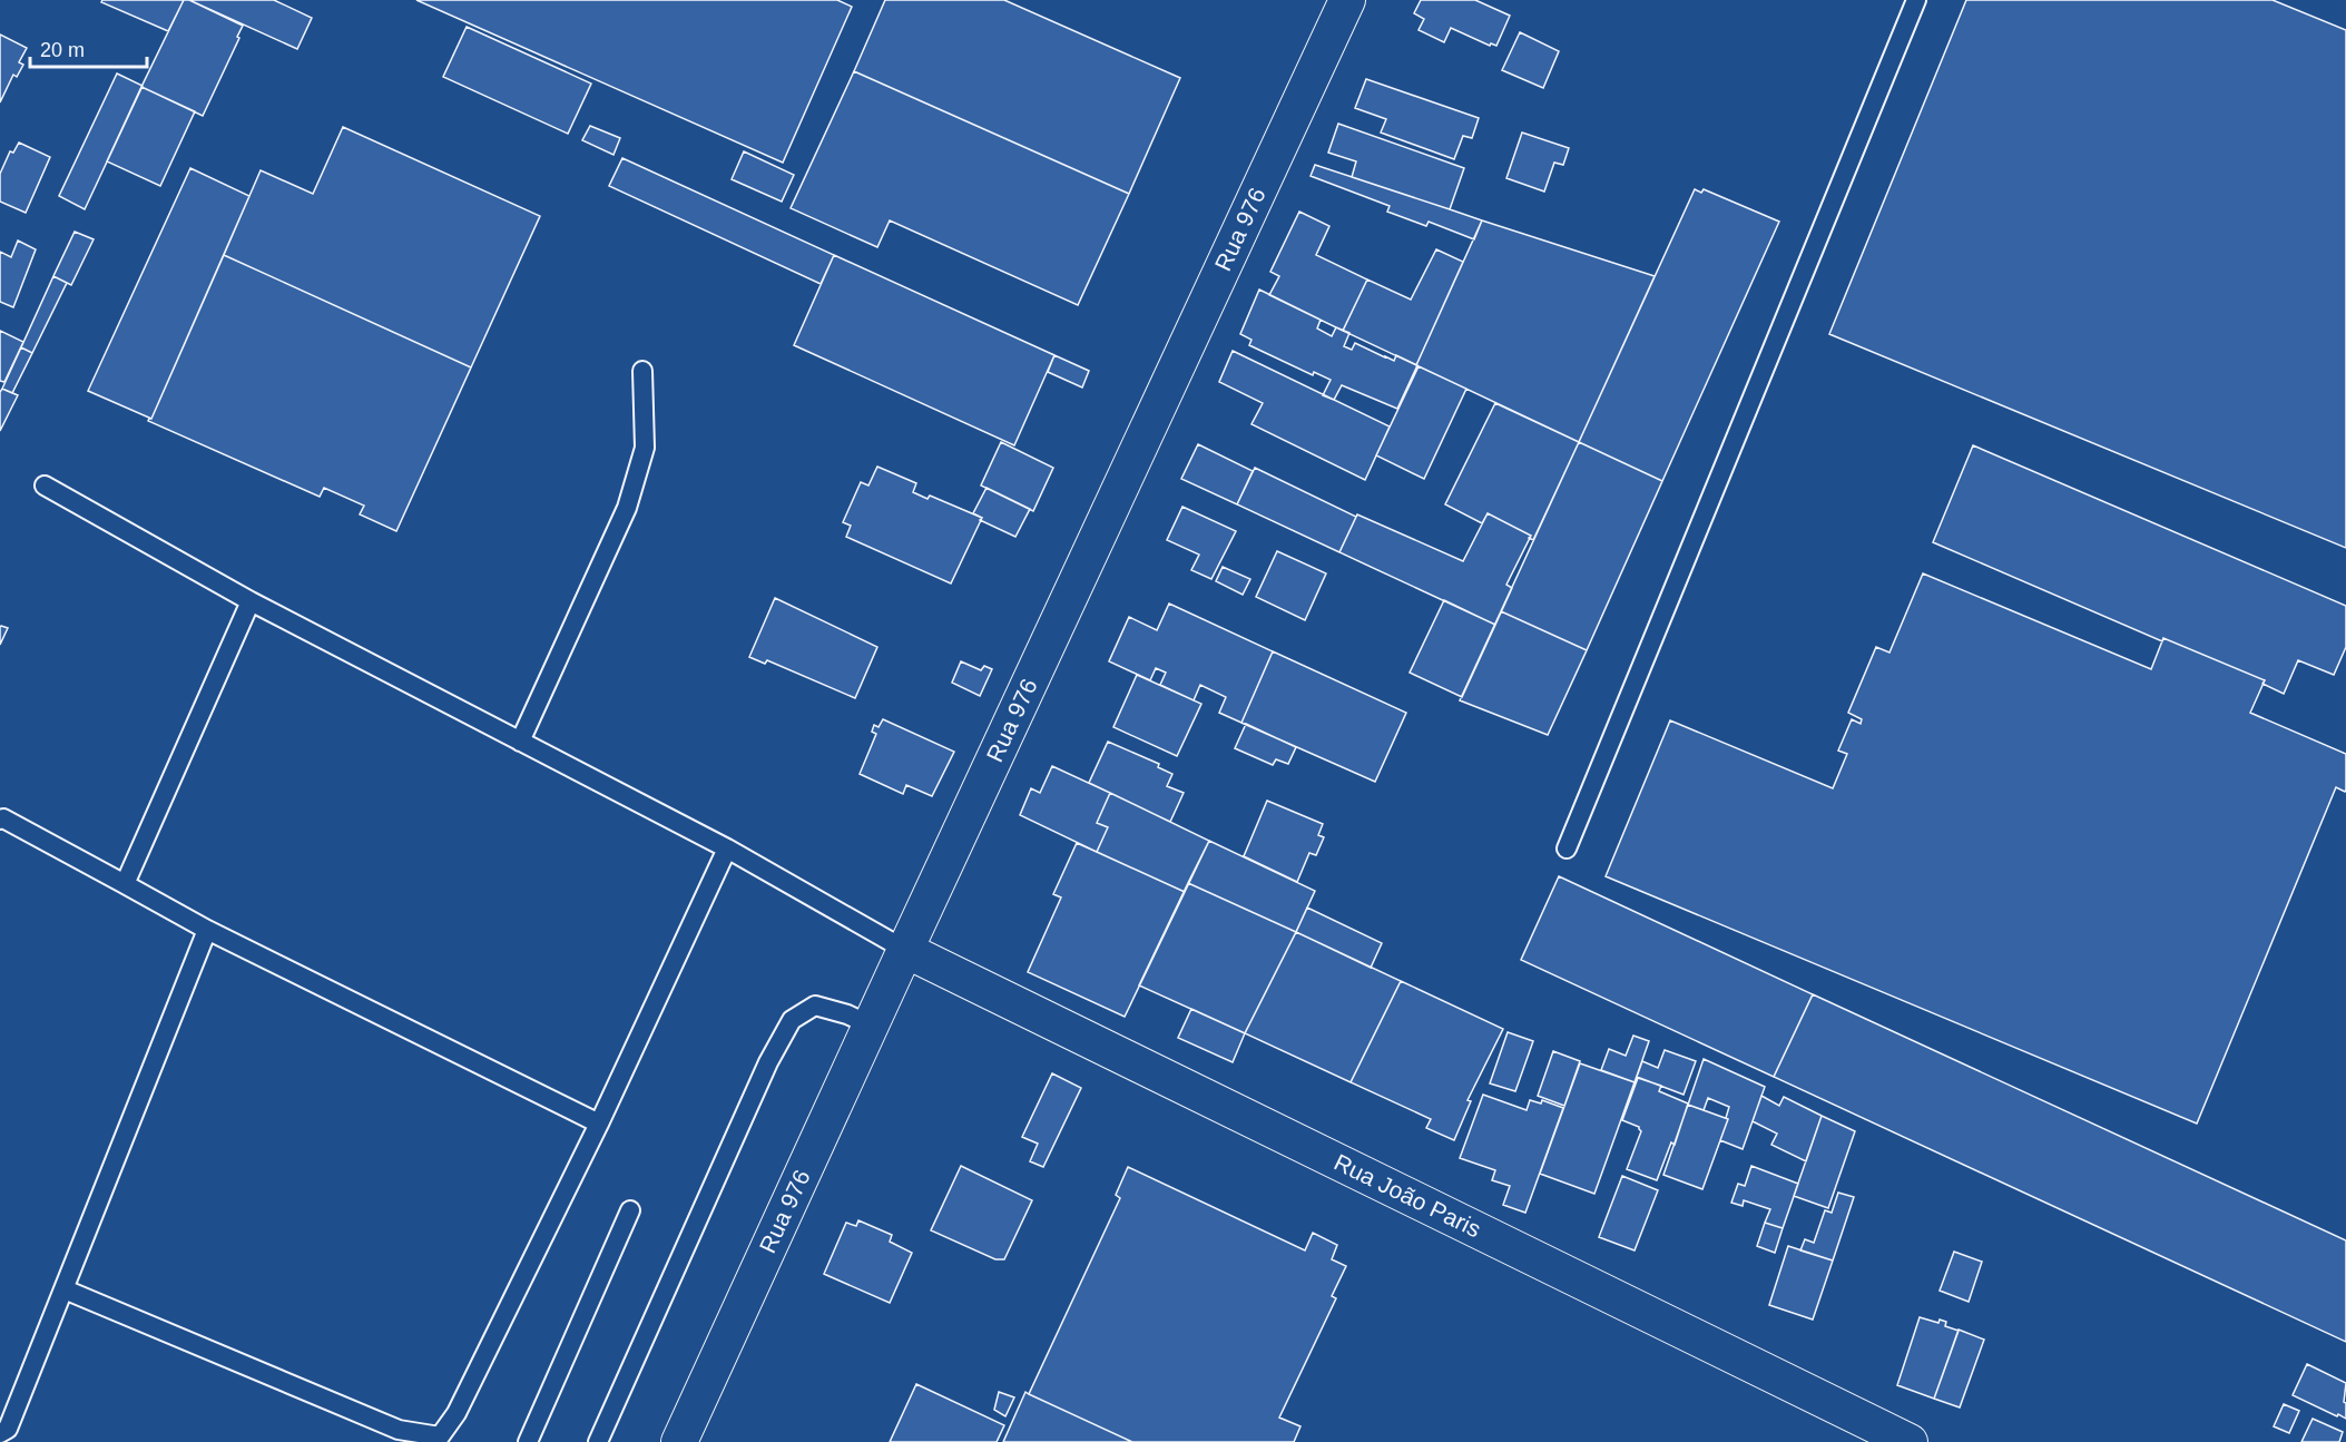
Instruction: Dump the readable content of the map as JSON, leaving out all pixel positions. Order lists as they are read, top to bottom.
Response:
{
  "streets": {
    "street": ["Rua 976", "Rua João Paris"]
  },
  "crossings": [
    ["Rua 976", "Rua João Paris"]
  ],
  "scale_bar": "20 m"
}
